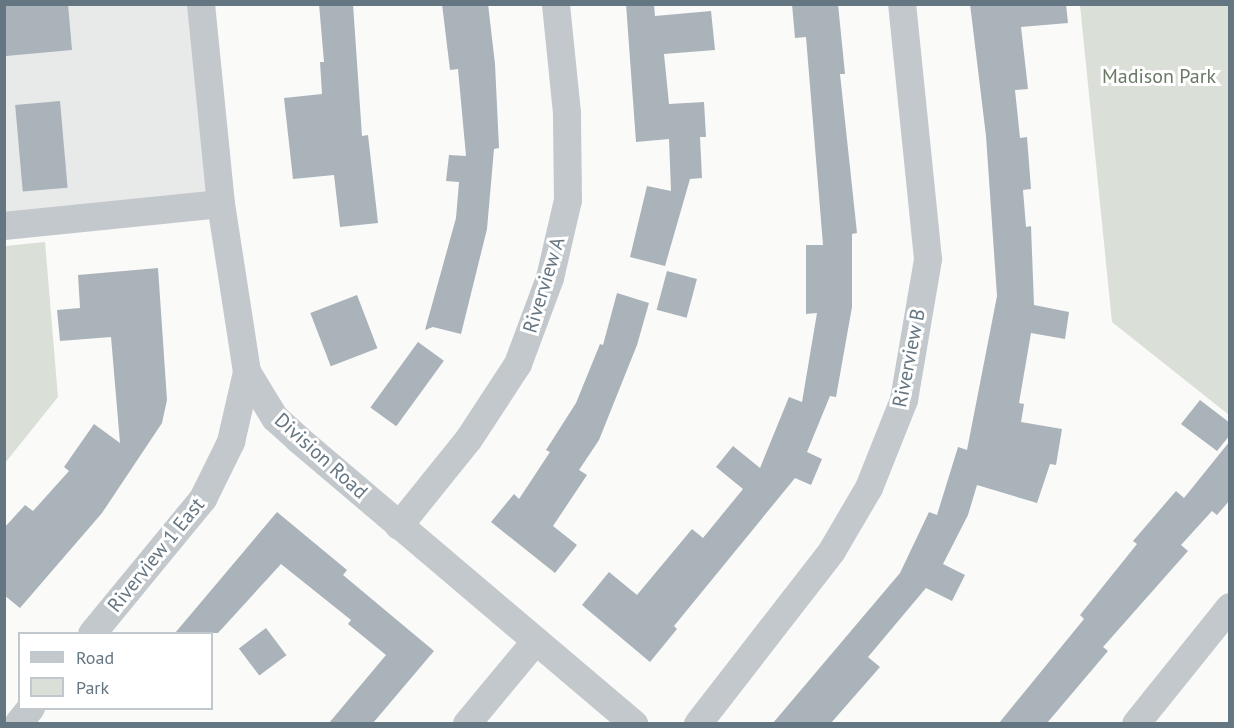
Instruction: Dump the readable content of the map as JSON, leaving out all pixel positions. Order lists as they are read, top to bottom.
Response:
{
  "streets": {
    "street": [
      "Riverview A",
      "Riverview B",
      "Division Road",
      "Riverview 1 East"
    ]
  },
  "crossings": [
    ["Riverview A", "Division Road"],
    ["Division Road", "Riverview 1 East"]
  ],
  "parks": ["Madison Park"],
  "legend": ["Road", "Park"]
}
